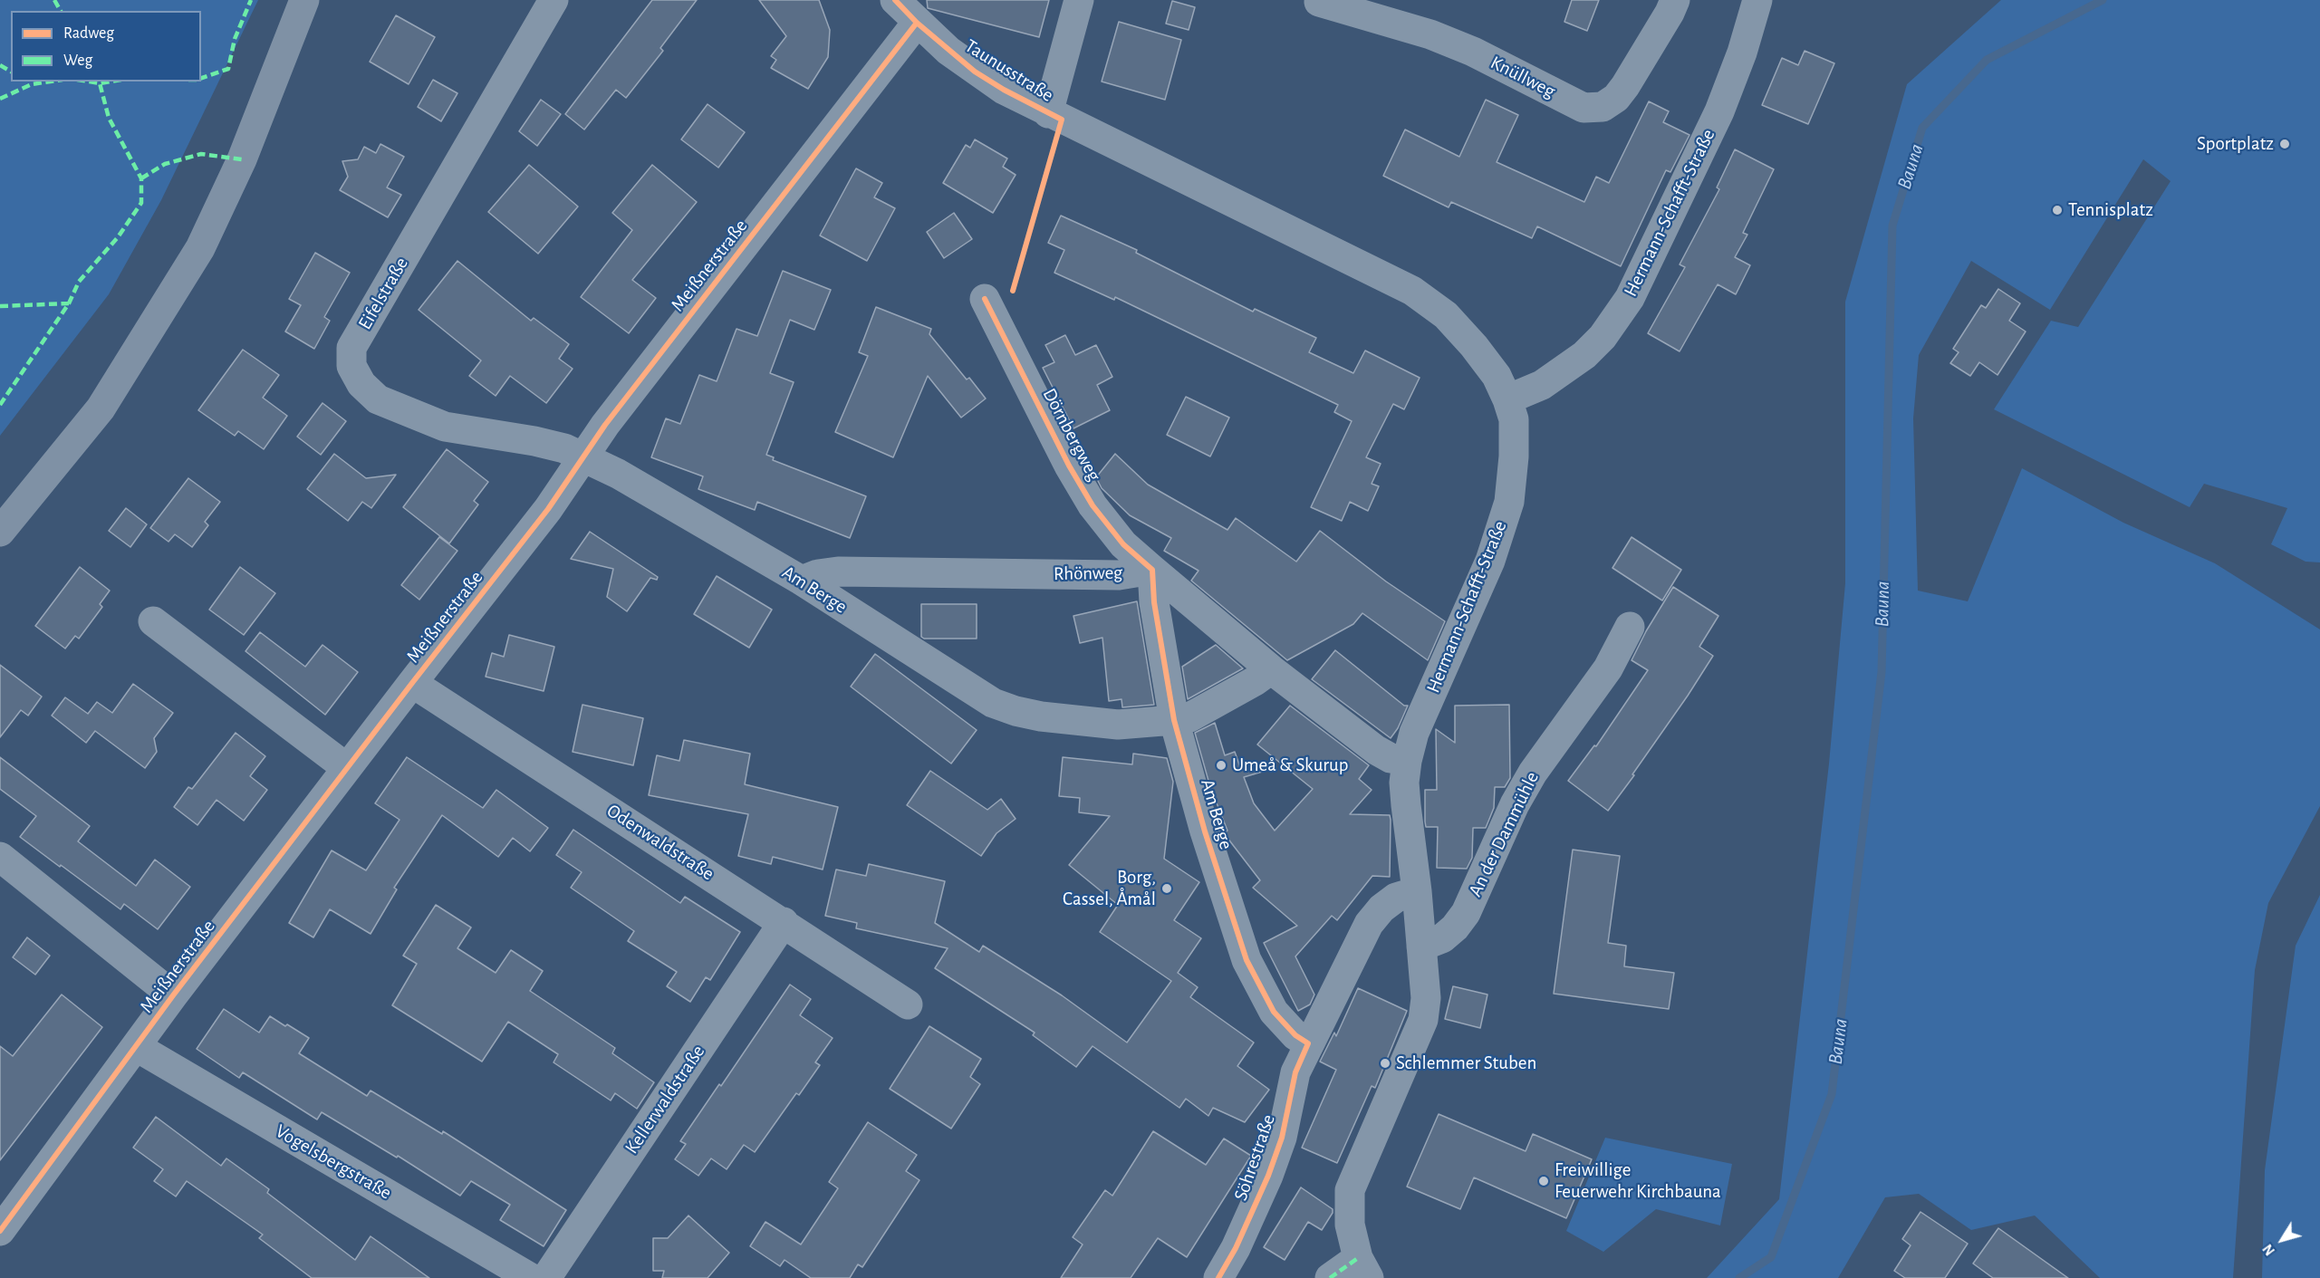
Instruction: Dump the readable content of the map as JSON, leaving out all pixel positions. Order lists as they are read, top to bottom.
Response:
{
  "streets": {
    "street": [
      "Taunusstraße",
      "Knüllweg",
      "Hermann-Schafft-Straße",
      "Meißnerstraße",
      "Eifelstraße",
      "Dörnbergweg",
      "Rhönweg",
      "Am Berge",
      "An der Dammühle",
      "Odenwaldstraße",
      "Kellerwaldstraße",
      "Söhrestraße",
      "Vogelsbergstraße"
    ]
  },
  "crossings": [
    ["Taunusstraße", "Hermann-Schafft-Straße"],
    ["Taunusstraße", "Meißnerstraße"],
    ["Hermann-Schafft-Straße", "An der Dammühle"],
    ["Hermann-Schafft-Straße", "Söhrestraße"],
    ["Meißnerstraße", "Eifelstraße"],
    ["Meißnerstraße", "Am Berge"],
    ["Meißnerstraße", "Odenwaldstraße"],
    ["Meißnerstraße", "Vogelsbergstraße"],
    ["Eifelstraße", "Am Berge"],
    ["Dörnbergweg", "Rhönweg"],
    ["Dörnbergweg", "Am Berge"],
    ["Rhönweg", "Am Berge"],
    ["Am Berge", "Söhrestraße"],
    ["Odenwaldstraße", "Kellerwaldstraße"]
  ],
  "water": ["Bauna"],
  "places": [
    "Sportplatz",
    "Tennisplatz",
    "Umeå & Skurup",
    "Borg, Cassel, Åmål",
    "Schlemmer Stuben",
    "Freiwillige Feuerwehr Kirchbauna"
  ],
  "legend": ["Radweg", "Weg"],
  "north": "bottom left"
}
